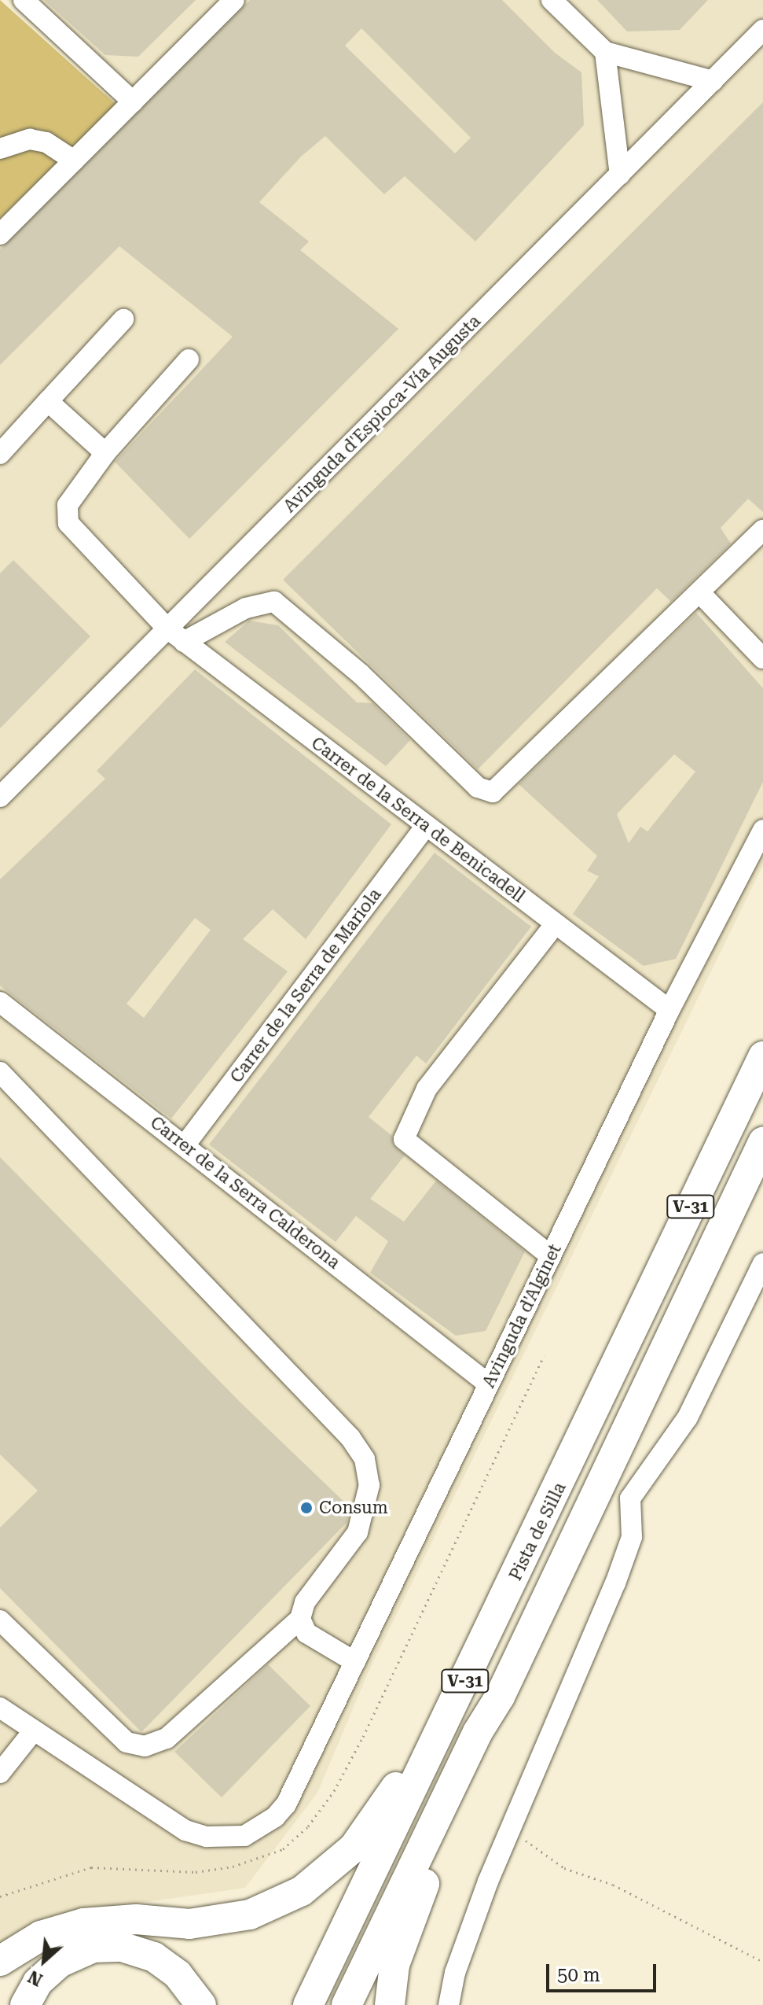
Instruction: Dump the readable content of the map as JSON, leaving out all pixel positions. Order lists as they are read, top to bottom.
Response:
{
  "streets": {
    "highway": ["V-31", "Pista de Silla"],
    "street": [
      "Avinguda d'Espioca-Vía Augusta",
      "Carrer de la Serra de Benicadell",
      "Carrer de la Serra de Mariola",
      "Carrer de la Serra Calderona",
      "Avinguda d'Alginet"
    ]
  },
  "crossings": [
    ["Avinguda d'Espioca-Vía Augusta", "Carrer de la Serra de Benicadell"],
    ["Carrer de la Serra de Benicadell", "Carrer de la Serra de Mariola"],
    ["Carrer de la Serra de Benicadell", "Avinguda d'Alginet"],
    ["Carrer de la Serra de Mariola", "Carrer de la Serra Calderona"],
    ["Carrer de la Serra Calderona", "Avinguda d'Alginet"]
  ],
  "places": ["Consum"],
  "scale_bar": "50 m",
  "north": "bottom left"
}
